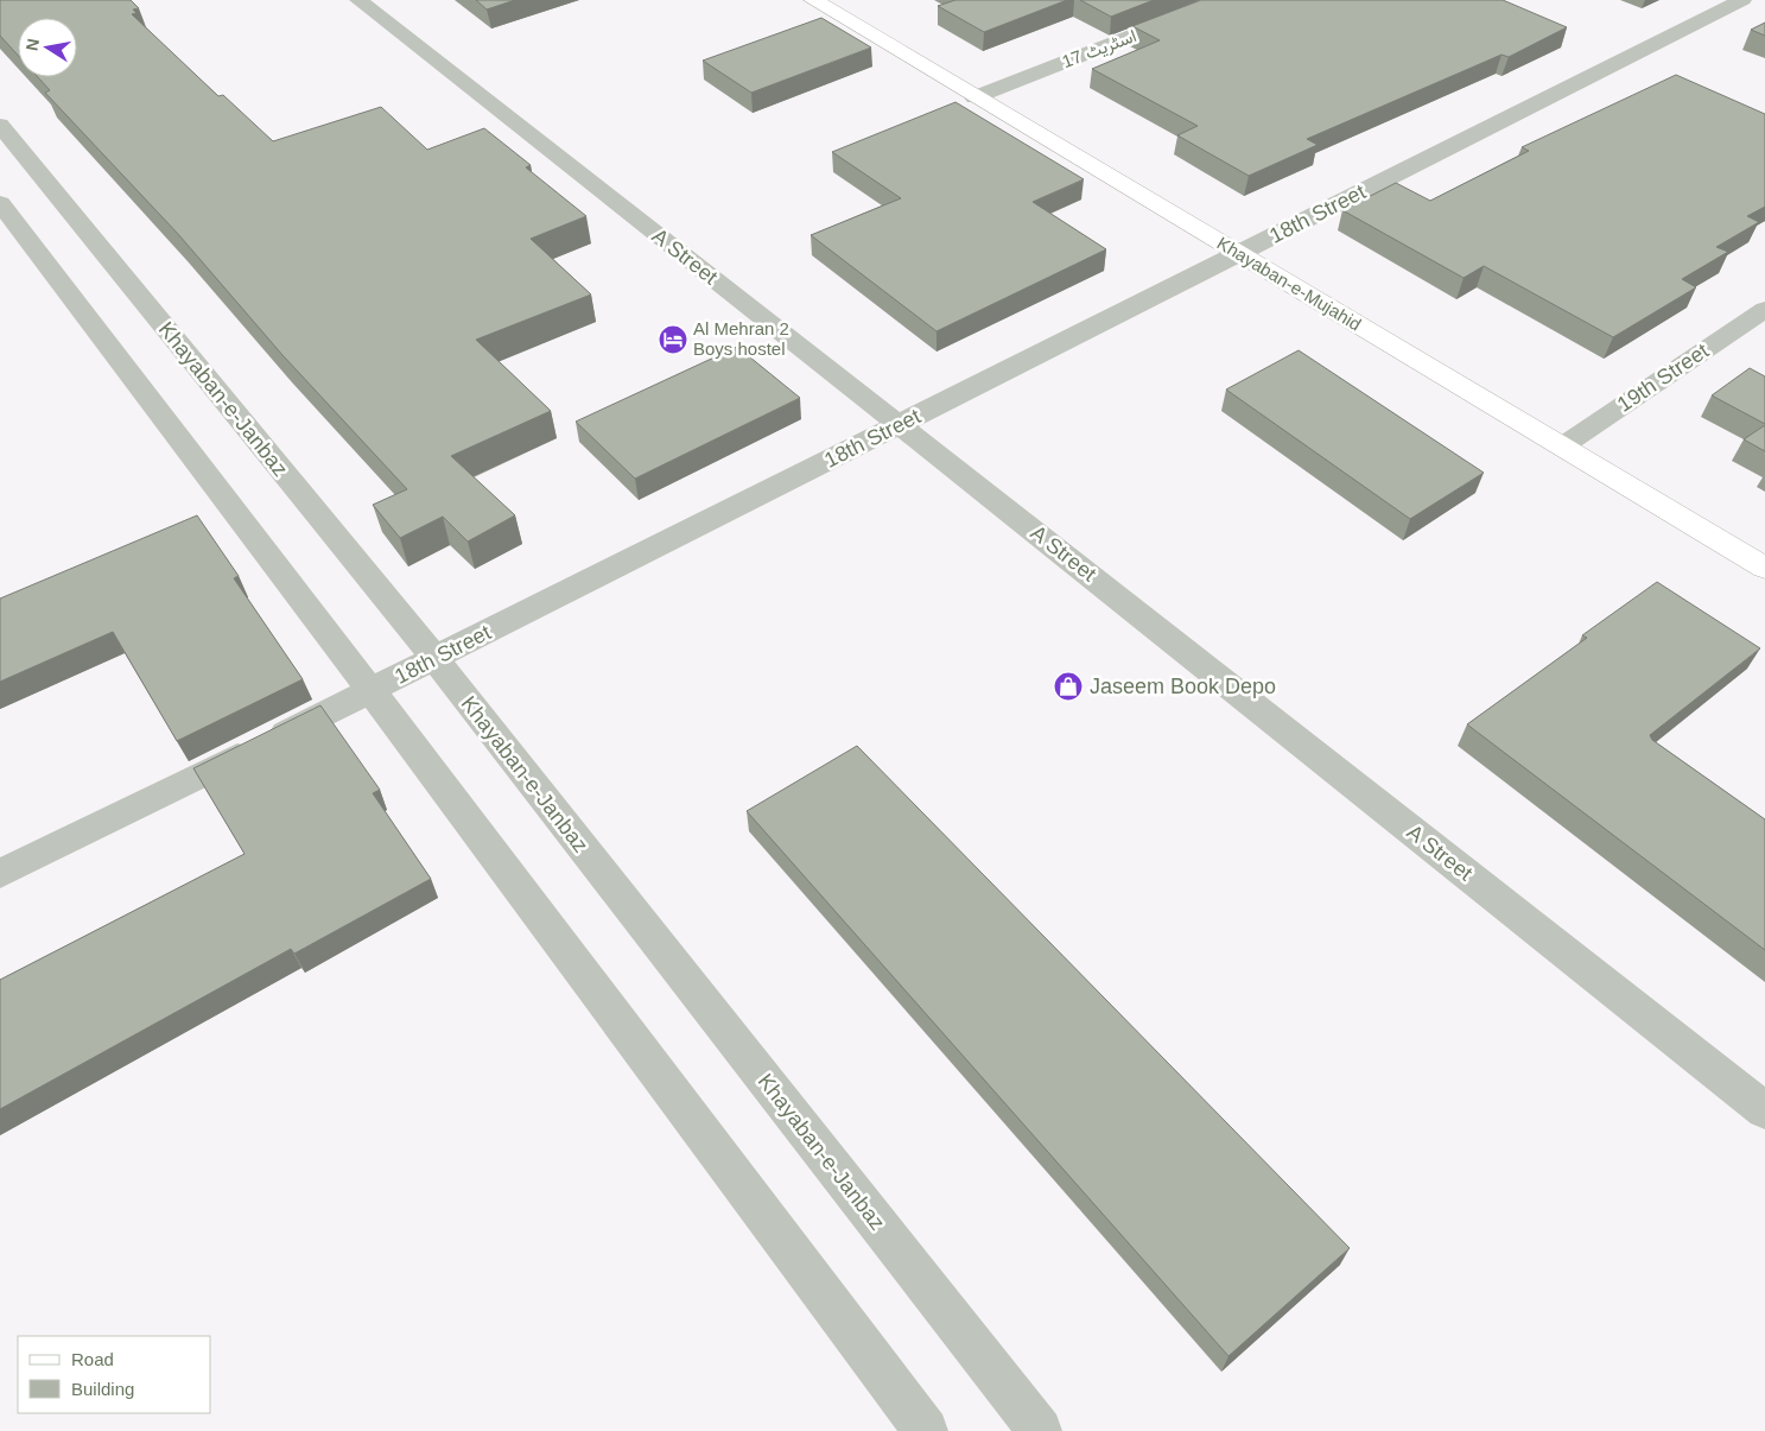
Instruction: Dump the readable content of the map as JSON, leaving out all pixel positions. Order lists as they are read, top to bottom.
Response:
{
  "streets": {
    "main road": ["Khayaban-e-Mujahid"],
    "street": [
      "اسٹریٹ 17",
      "18th Street",
      "A Street",
      "19th Street",
      "Khayaban-e-Janbaz"
    ]
  },
  "crossings": [
    ["اسٹریٹ 17", "Khayaban-e-Mujahid"],
    ["18th Street", "A Street"],
    ["18th Street", "Khayaban-e-Mujahid"],
    ["18th Street", "Khayaban-e-Janbaz"],
    ["Khayaban-e-Mujahid", "19th Street"]
  ],
  "places": {
    "hotel": ["Al Mehran 2 Boys hostel"],
    "shop": ["Jaseem Book Depo"]
  },
  "legend": ["Road", "Building"],
  "north": "left"
}
